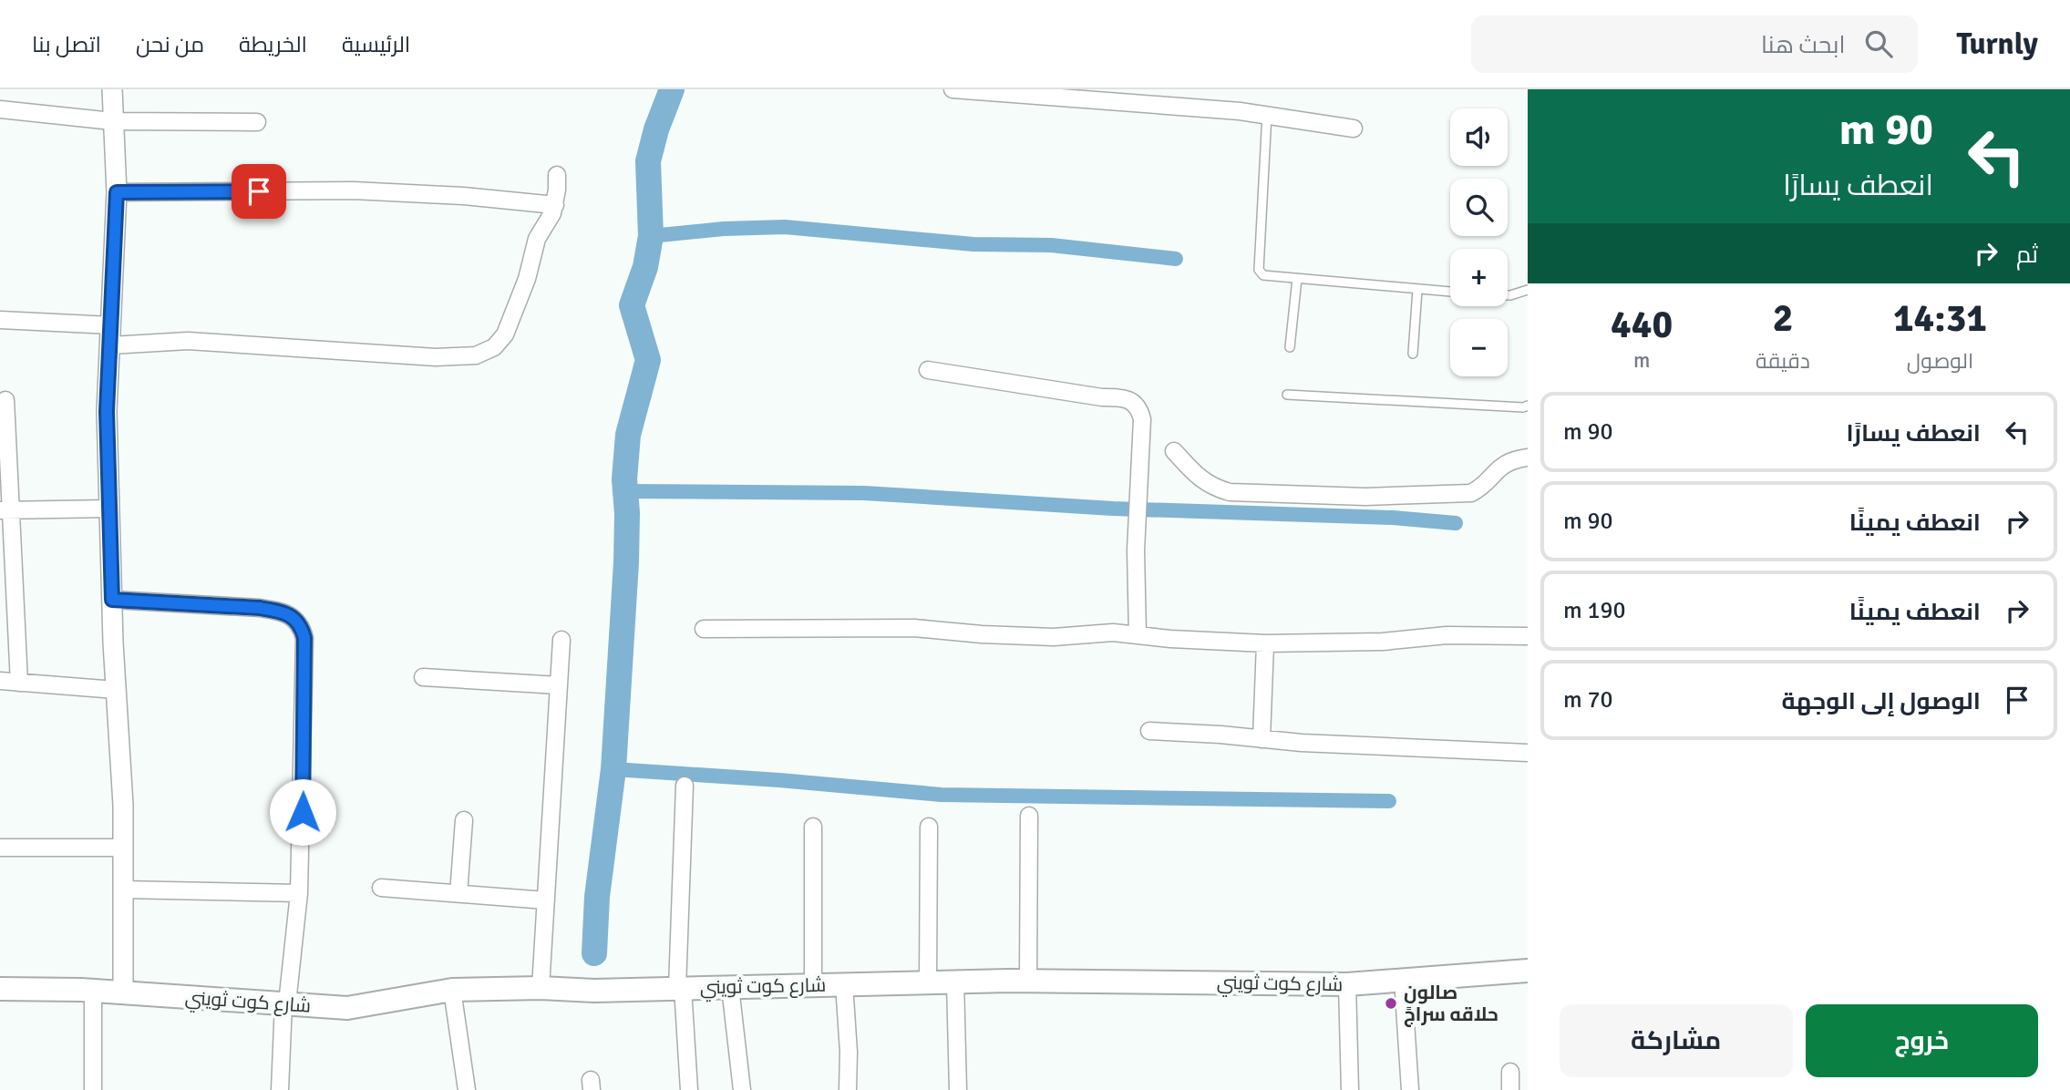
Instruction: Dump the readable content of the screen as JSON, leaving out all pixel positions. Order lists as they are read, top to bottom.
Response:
{
  "streets": {
    "main road": ["شارع كوت ثويني"]
  },
  "places": ["صالون حلاقه سراجً"],
  "page": {
    "header": "Turnly",
    "search": "ابحث هنا",
    "nav": [
      "الرئيسية",
      "الخريطة",
      "من نحن",
      "اتصل بنا"
    ],
    "turn": ["90 m", "انعطف يسارًا"],
    "map_buttons": ["+", "−"],
    "then": "ثم",
    "eta": [
      "14:31",
      "الوصول",
      "2",
      "دقيقة",
      "440",
      "m"
    ],
    "list": [
      {
        "name": "انعطف يسارًا",
        "value": "90 m"
      },
      {
        "name": "انعطف يمينًا",
        "value": "90 m"
      },
      {
        "name": "انعطف يمينًا",
        "value": "190 m"
      },
      {
        "name": "الوصول إلى الوجهة",
        "value": "70 m"
      }
    ],
    "buttons": ["خروج", "مشاركة"]
  }
}
